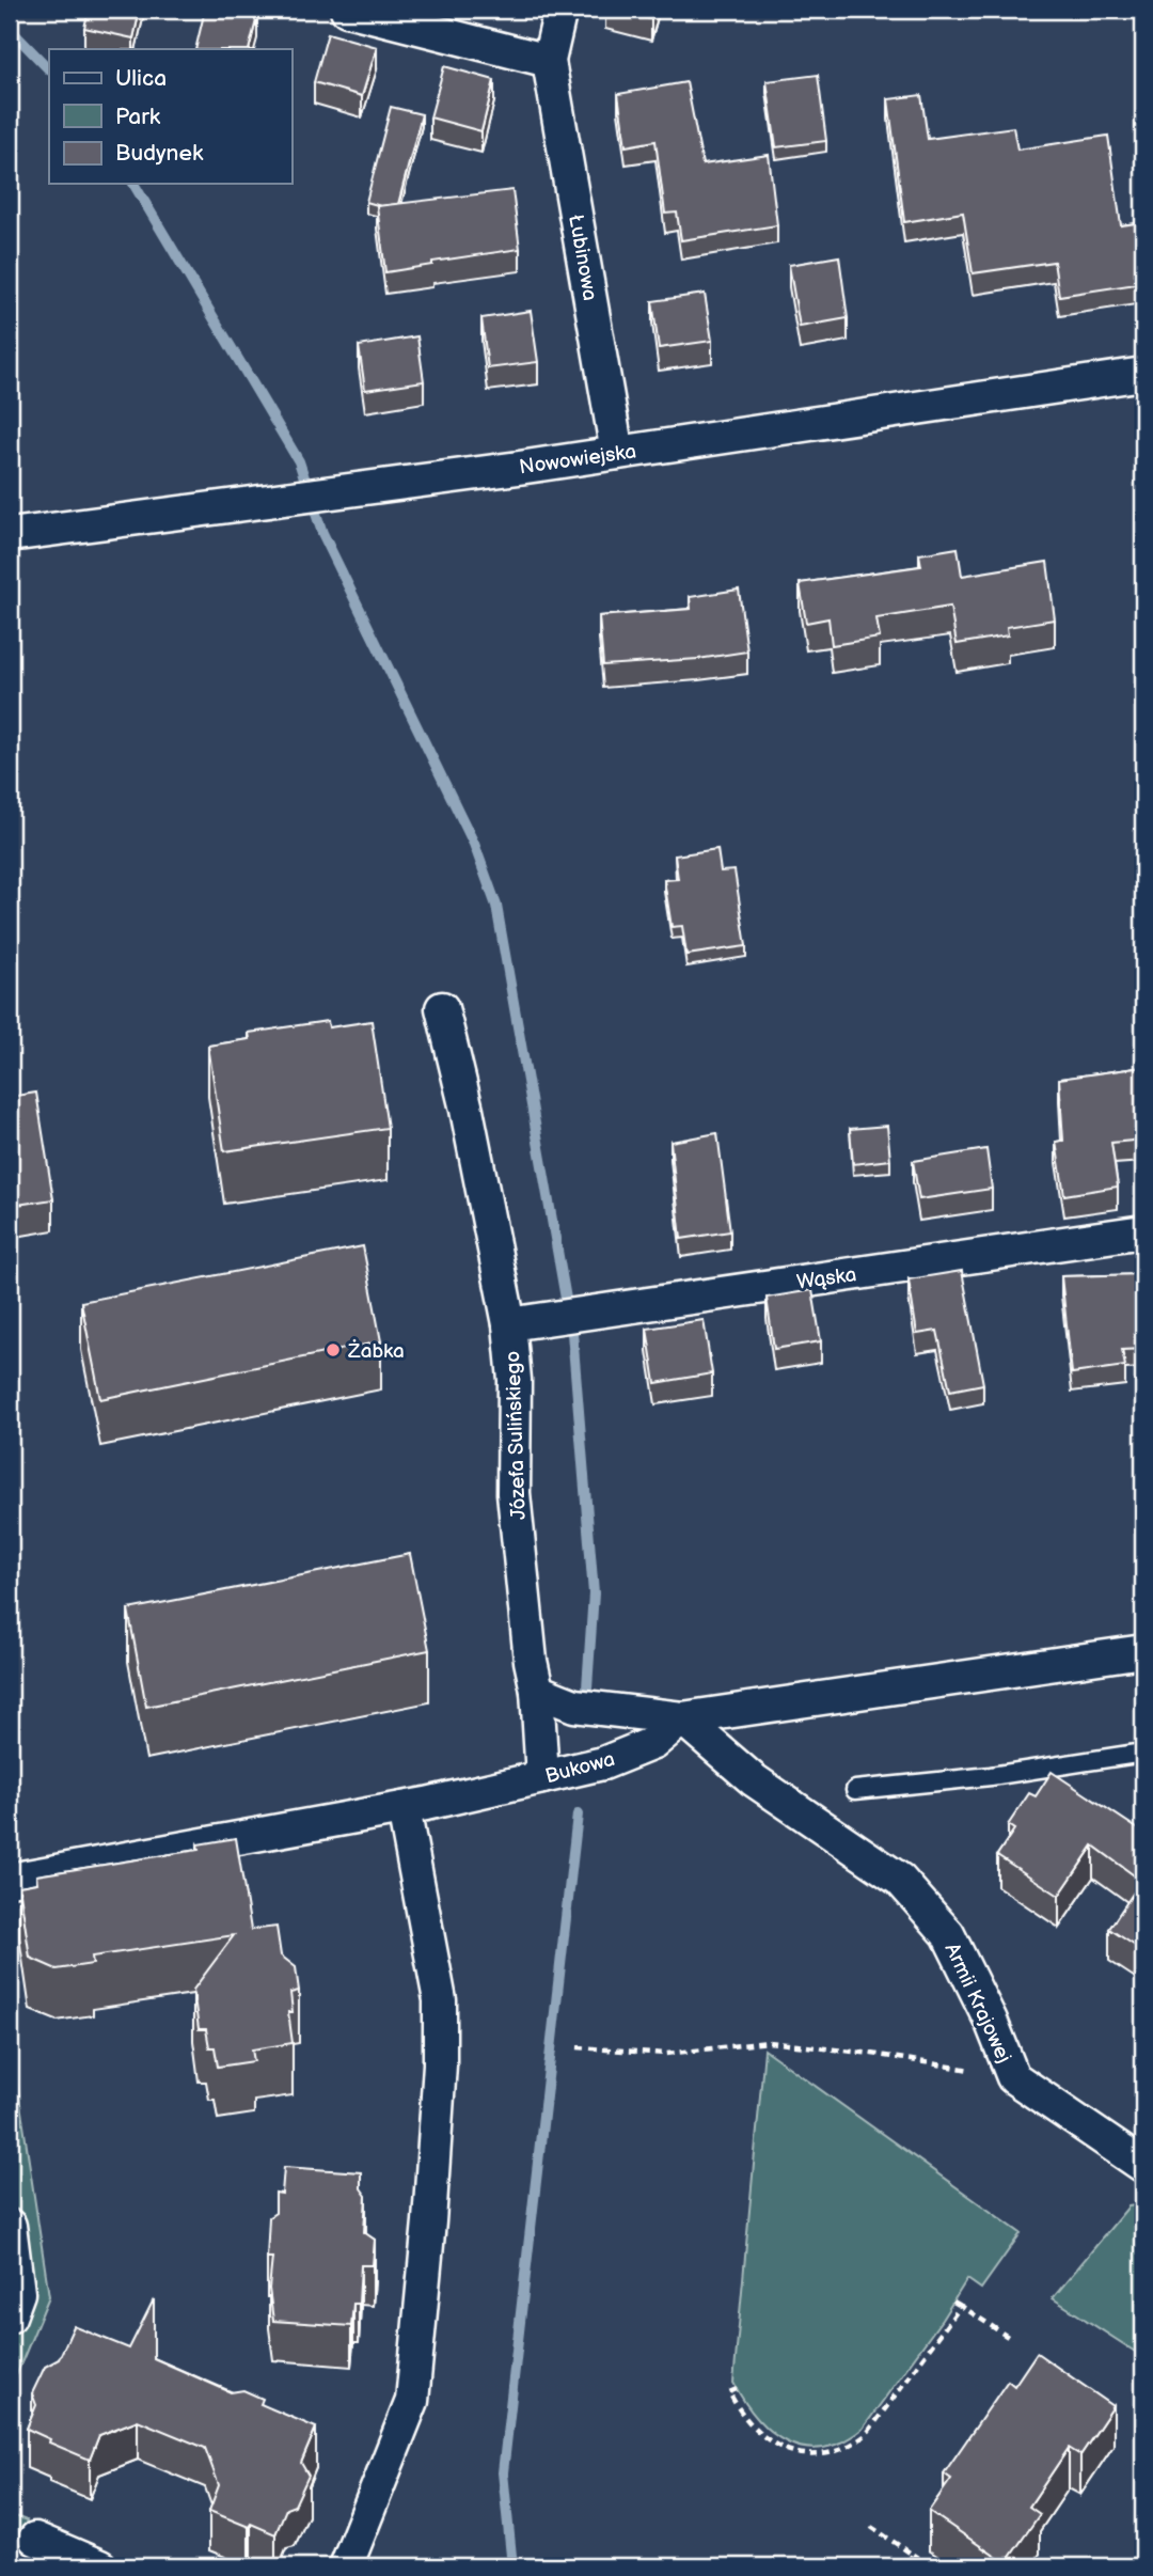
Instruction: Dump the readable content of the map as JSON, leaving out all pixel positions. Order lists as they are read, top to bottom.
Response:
{
  "streets": {
    "street": [
      "Łubinowa",
      "Nowowiejska",
      "Wąska",
      "Józefa Sulińskiego",
      "Bukowa",
      "Armii Krajowej"
    ]
  },
  "crossings": [
    ["Łubinowa", "Nowowiejska"],
    ["Wąska", "Józefa Sulińskiego"],
    ["Józefa Sulińskiego", "Bukowa"],
    ["Bukowa", "Armii Krajowej"]
  ],
  "places": ["Żabka"],
  "legend": ["Ulica", "Park", "Budynek"]
}
